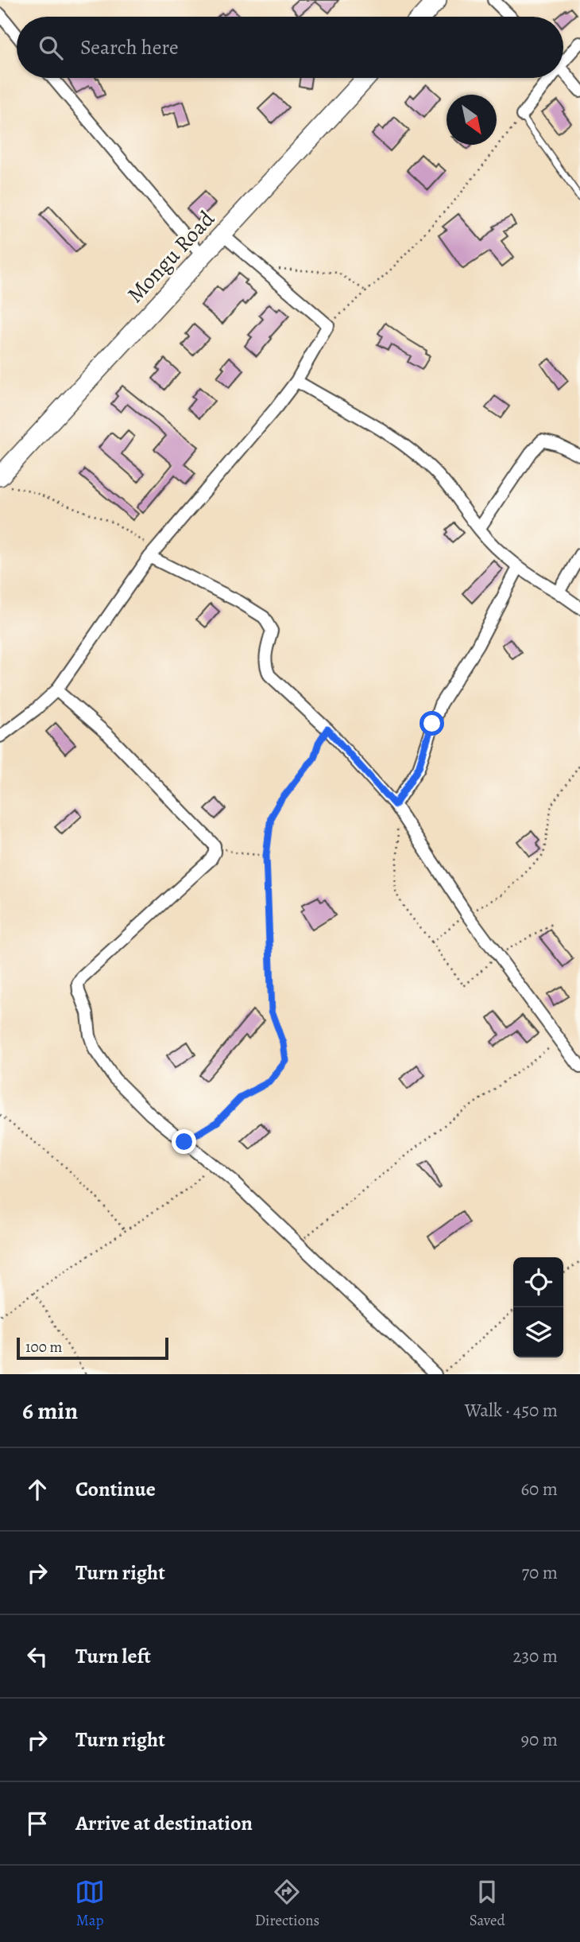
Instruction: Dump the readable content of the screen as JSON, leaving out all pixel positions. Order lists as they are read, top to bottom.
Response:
{
  "streets": {
    "main road": ["Mongu Road"]
  },
  "scale_bar": "100 m",
  "north": "bottom right",
  "page": {
    "search": "Search here",
    "scale": "100 m",
    "heading": ["6 min", "Walk · 450 m"],
    "list": [
      ["Continue", "60 m"],
      ["Turn right", "70 m"],
      ["Turn left", "230 m"],
      ["Turn right", "90 m"],
      "Arrive at destination"
    ],
    "nav": ["Map", "Directions", "Saved"]
  }
}
